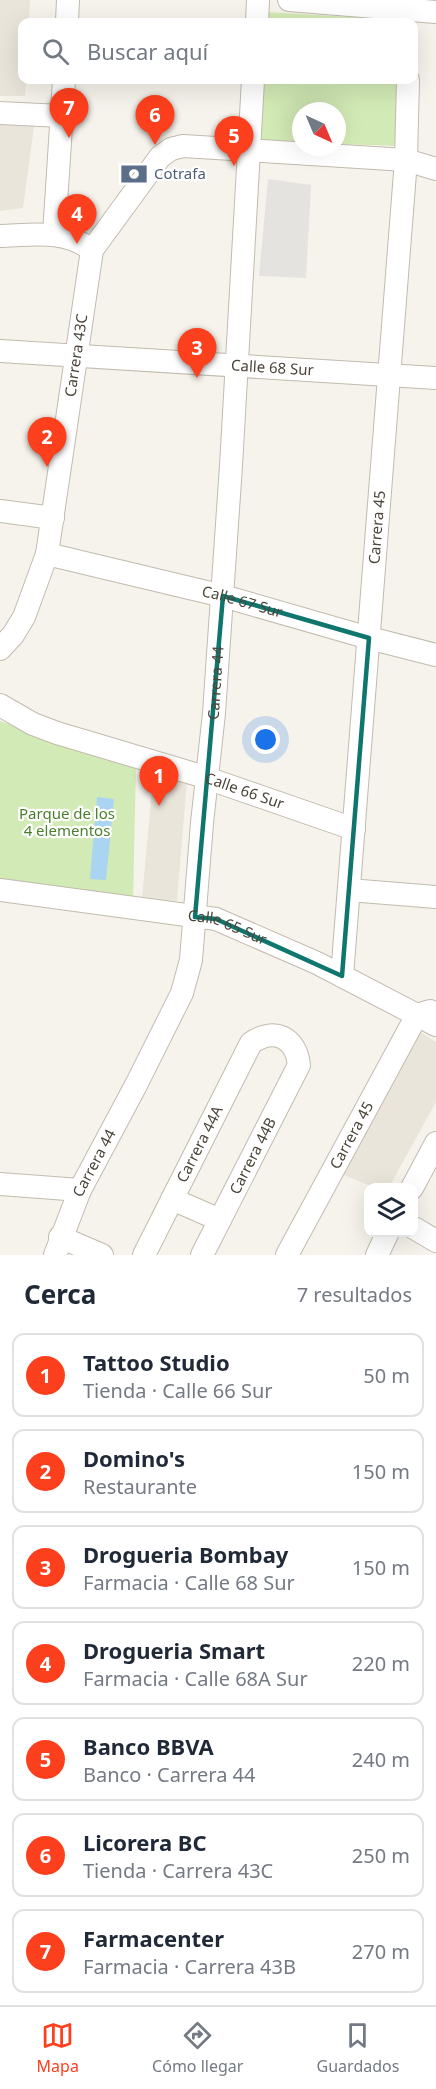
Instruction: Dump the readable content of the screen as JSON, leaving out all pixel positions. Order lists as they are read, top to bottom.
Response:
{
  "streets": {
    "street": [
      "Carrera 43C",
      "Calle 68 Sur",
      "Carrera 45",
      "Calle 67 Sur",
      "Carrera 44",
      "Calle 66 Sur",
      "Calle 65 Sur",
      "Carrera 44A",
      "Carrera 44B"
    ]
  },
  "crossings": [
    ["Carrera 43C", "Calle 68 Sur"],
    ["Carrera 43C", "Calle 67 Sur"],
    ["Carrera 43C", "Carrera 44"],
    ["Calle 68 Sur", "Carrera 45"],
    ["Calle 68 Sur", "Carrera 44"],
    ["Carrera 45", "Calle 67 Sur"],
    ["Carrera 45", "Calle 66 Sur"],
    ["Carrera 45", "Calle 65 Sur"],
    ["Calle 67 Sur", "Carrera 44"],
    ["Carrera 44", "Calle 66 Sur"],
    ["Carrera 44", "Calle 65 Sur"],
    ["Carrera 44A", "Carrera 44B"]
  ],
  "parks": ["Parque de los 4 elementos"],
  "places": {
    "bank": ["Cotrafa"]
  },
  "north": "bottom right",
  "page": {
    "search": "Buscar aquí",
    "pins": [
      "7",
      "6",
      "5",
      "4",
      "3",
      "2",
      "1"
    ],
    "heading": ["Cerca", "7 resultados"],
    "list": [
      {
        "mark": "1",
        "name": "Tattoo Studio",
        "note": "Tienda · Calle 66 Sur",
        "value": "50 m"
      },
      {
        "mark": "2",
        "name": "Domino's",
        "note": "Restaurante",
        "value": "150 m"
      },
      {
        "mark": "3",
        "name": "Drogueria Bombay",
        "note": "Farmacia · Calle 68 Sur",
        "value": "150 m"
      },
      {
        "mark": "4",
        "name": "Drogueria Smart",
        "note": "Farmacia · Calle 68A Sur",
        "value": "220 m"
      },
      {
        "mark": "5",
        "name": "Banco BBVA",
        "note": "Banco · Carrera 44",
        "value": "240 m"
      },
      {
        "mark": "6",
        "name": "Licorera BC",
        "note": "Tienda · Carrera 43C",
        "value": "250 m"
      },
      {
        "mark": "7",
        "name": "Farmacenter",
        "note": "Farmacia · Carrera 43B",
        "value": "270 m"
      }
    ],
    "nav": ["Mapa", "Cómo llegar", "Guardados"]
  }
}
